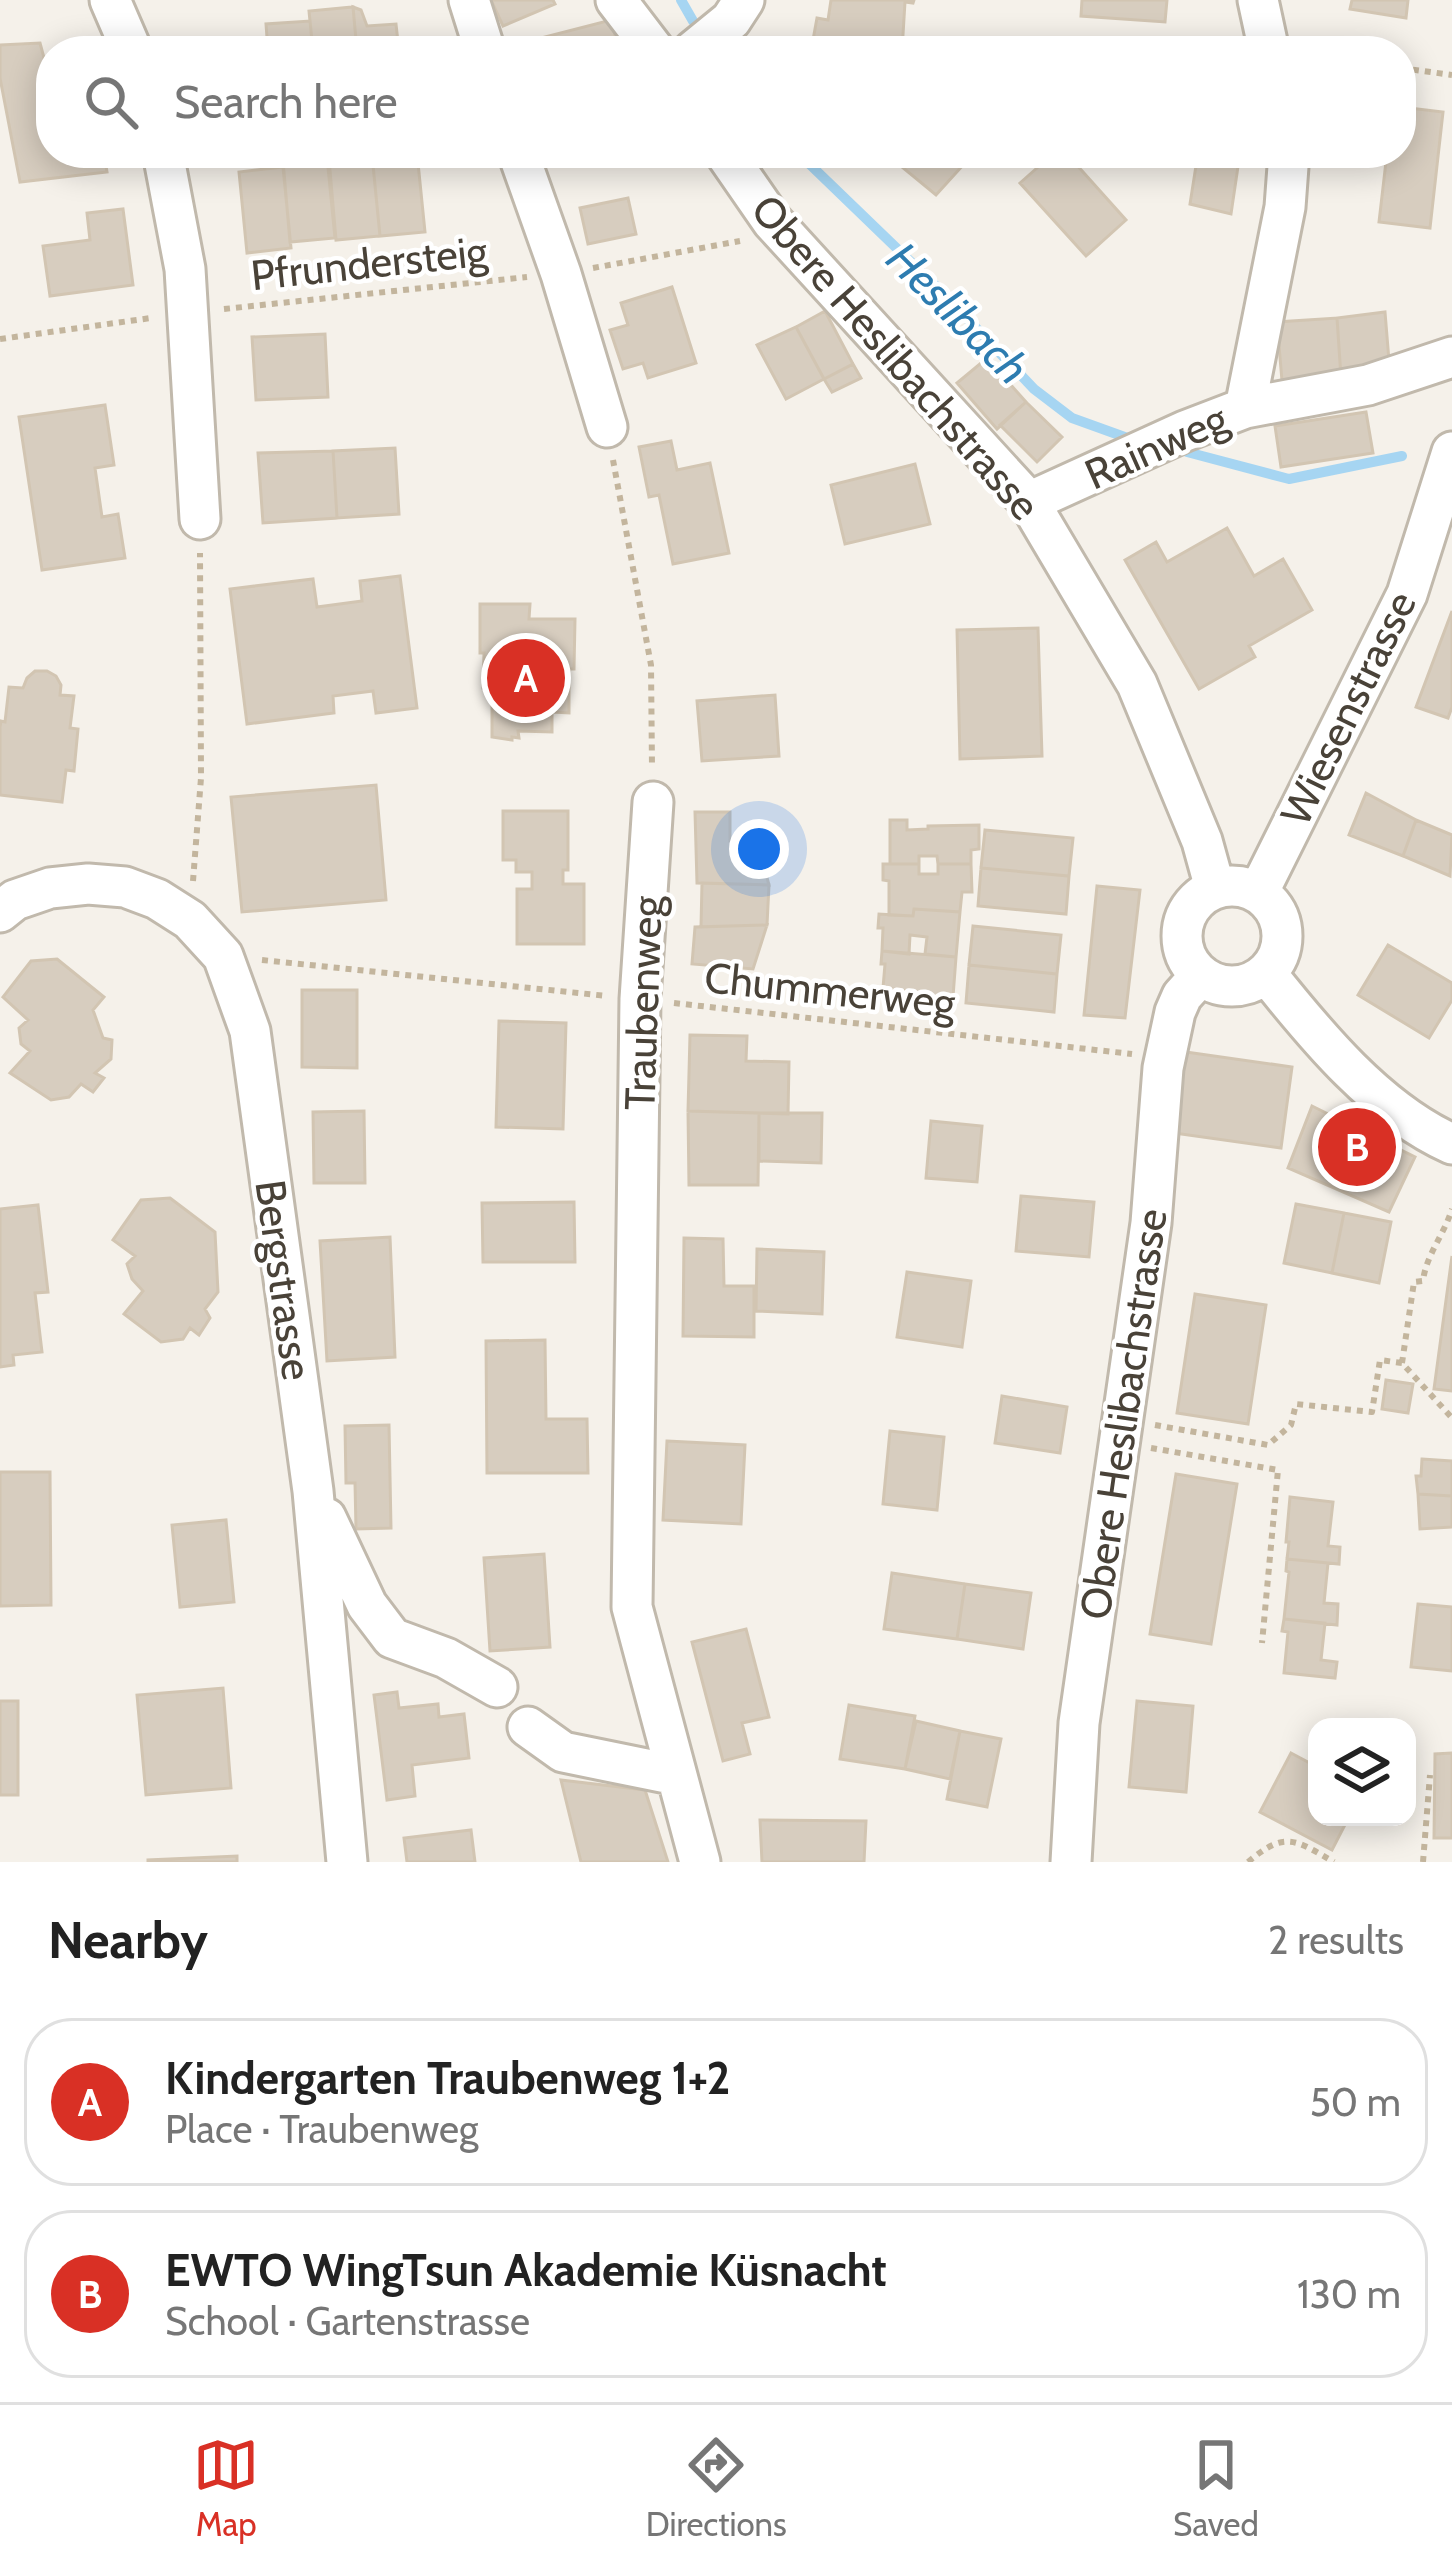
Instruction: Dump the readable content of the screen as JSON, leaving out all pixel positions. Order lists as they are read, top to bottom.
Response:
{
  "streets": {
    "street": [
      "Obere Heslibachstrasse",
      "Rainweg",
      "Wiesenstrasse",
      "Traubenweg",
      "Bergstrasse"
    ],
    "path": ["Pfrundersteig", "Chummerweg"]
  },
  "crossings": [
    ["Obere Heslibachstrasse", "Rainweg"],
    ["Obere Heslibachstrasse", "Wiesenstrasse"],
    ["Chummerweg", "Traubenweg"],
    ["Chummerweg", "Bergstrasse"]
  ],
  "water": ["Heslibach"],
  "page": {
    "search": "Search here",
    "pins": ["A", "B"],
    "heading": ["Nearby", "2 results"],
    "list": [
      {
        "mark": "A",
        "name": "Kindergarten Traubenweg 1+2",
        "note": "Place · Traubenweg",
        "value": "50 m"
      },
      {
        "mark": "B",
        "name": "EWTO WingTsun Akademie Küsnacht",
        "note": "School · Gartenstrasse",
        "value": "130 m"
      }
    ],
    "nav": ["Map", "Directions", "Saved"]
  }
}
